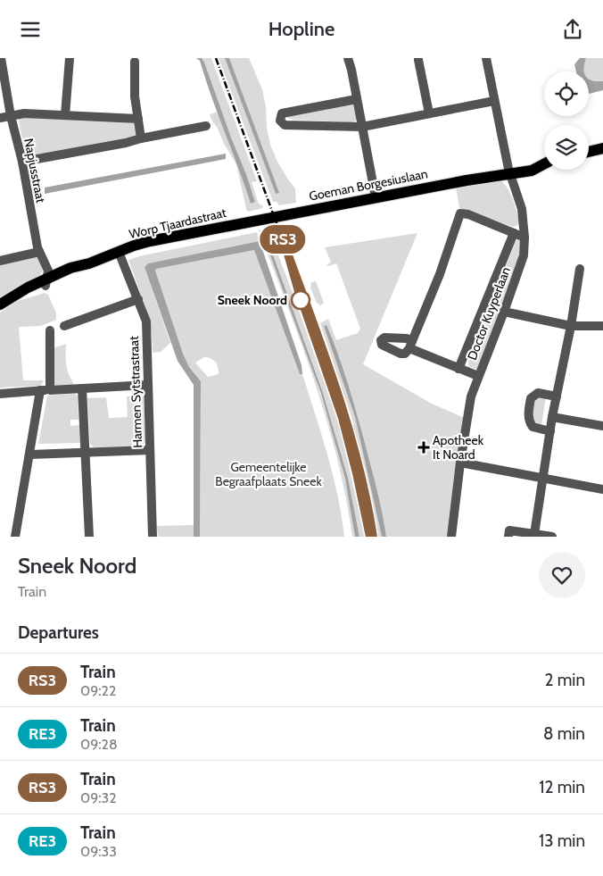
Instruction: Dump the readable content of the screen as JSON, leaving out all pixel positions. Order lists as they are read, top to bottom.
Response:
{
  "streets": {
    "main road": ["Goeman Borgesiuslaan", "Worp Tjaardastraat"],
    "street": ["Napjusstraat", "Doctor Kuyperlaan", "Harmen Sytstrastraat"]
  },
  "crossings": [
    ["Napjusstraat", "Worp Tjaardastraat"],
    ["Goeman Borgesiuslaan", "Worp Tjaardastraat"],
    ["Goeman Borgesiuslaan", "Doctor Kuyperlaan"],
    ["Worp Tjaardastraat", "Harmen Sytstrastraat"]
  ],
  "parks": ["Gemeentelijke Begraafplaats Sneek"],
  "places": {
    "other": ["Sneek Noord"],
    "health": ["Apotheek It Noard"]
  },
  "page": {
    "header": "Hopline",
    "on_map": "RS3",
    "heading": [
      ["Sneek Noord", "Train"],
      "Departures"
    ],
    "list": [
      {
        "mark": "RS3",
        "name": "Train",
        "note": "09:22",
        "value": "2 min"
      },
      {
        "mark": "RE3",
        "name": "Train",
        "note": "09:28",
        "value": "8 min"
      },
      {
        "mark": "RS3",
        "name": "Train",
        "note": "09:32",
        "value": "12 min"
      },
      {
        "mark": "RE3",
        "name": "Train",
        "note": "09:33",
        "value": "13 min"
      }
    ]
  }
}
